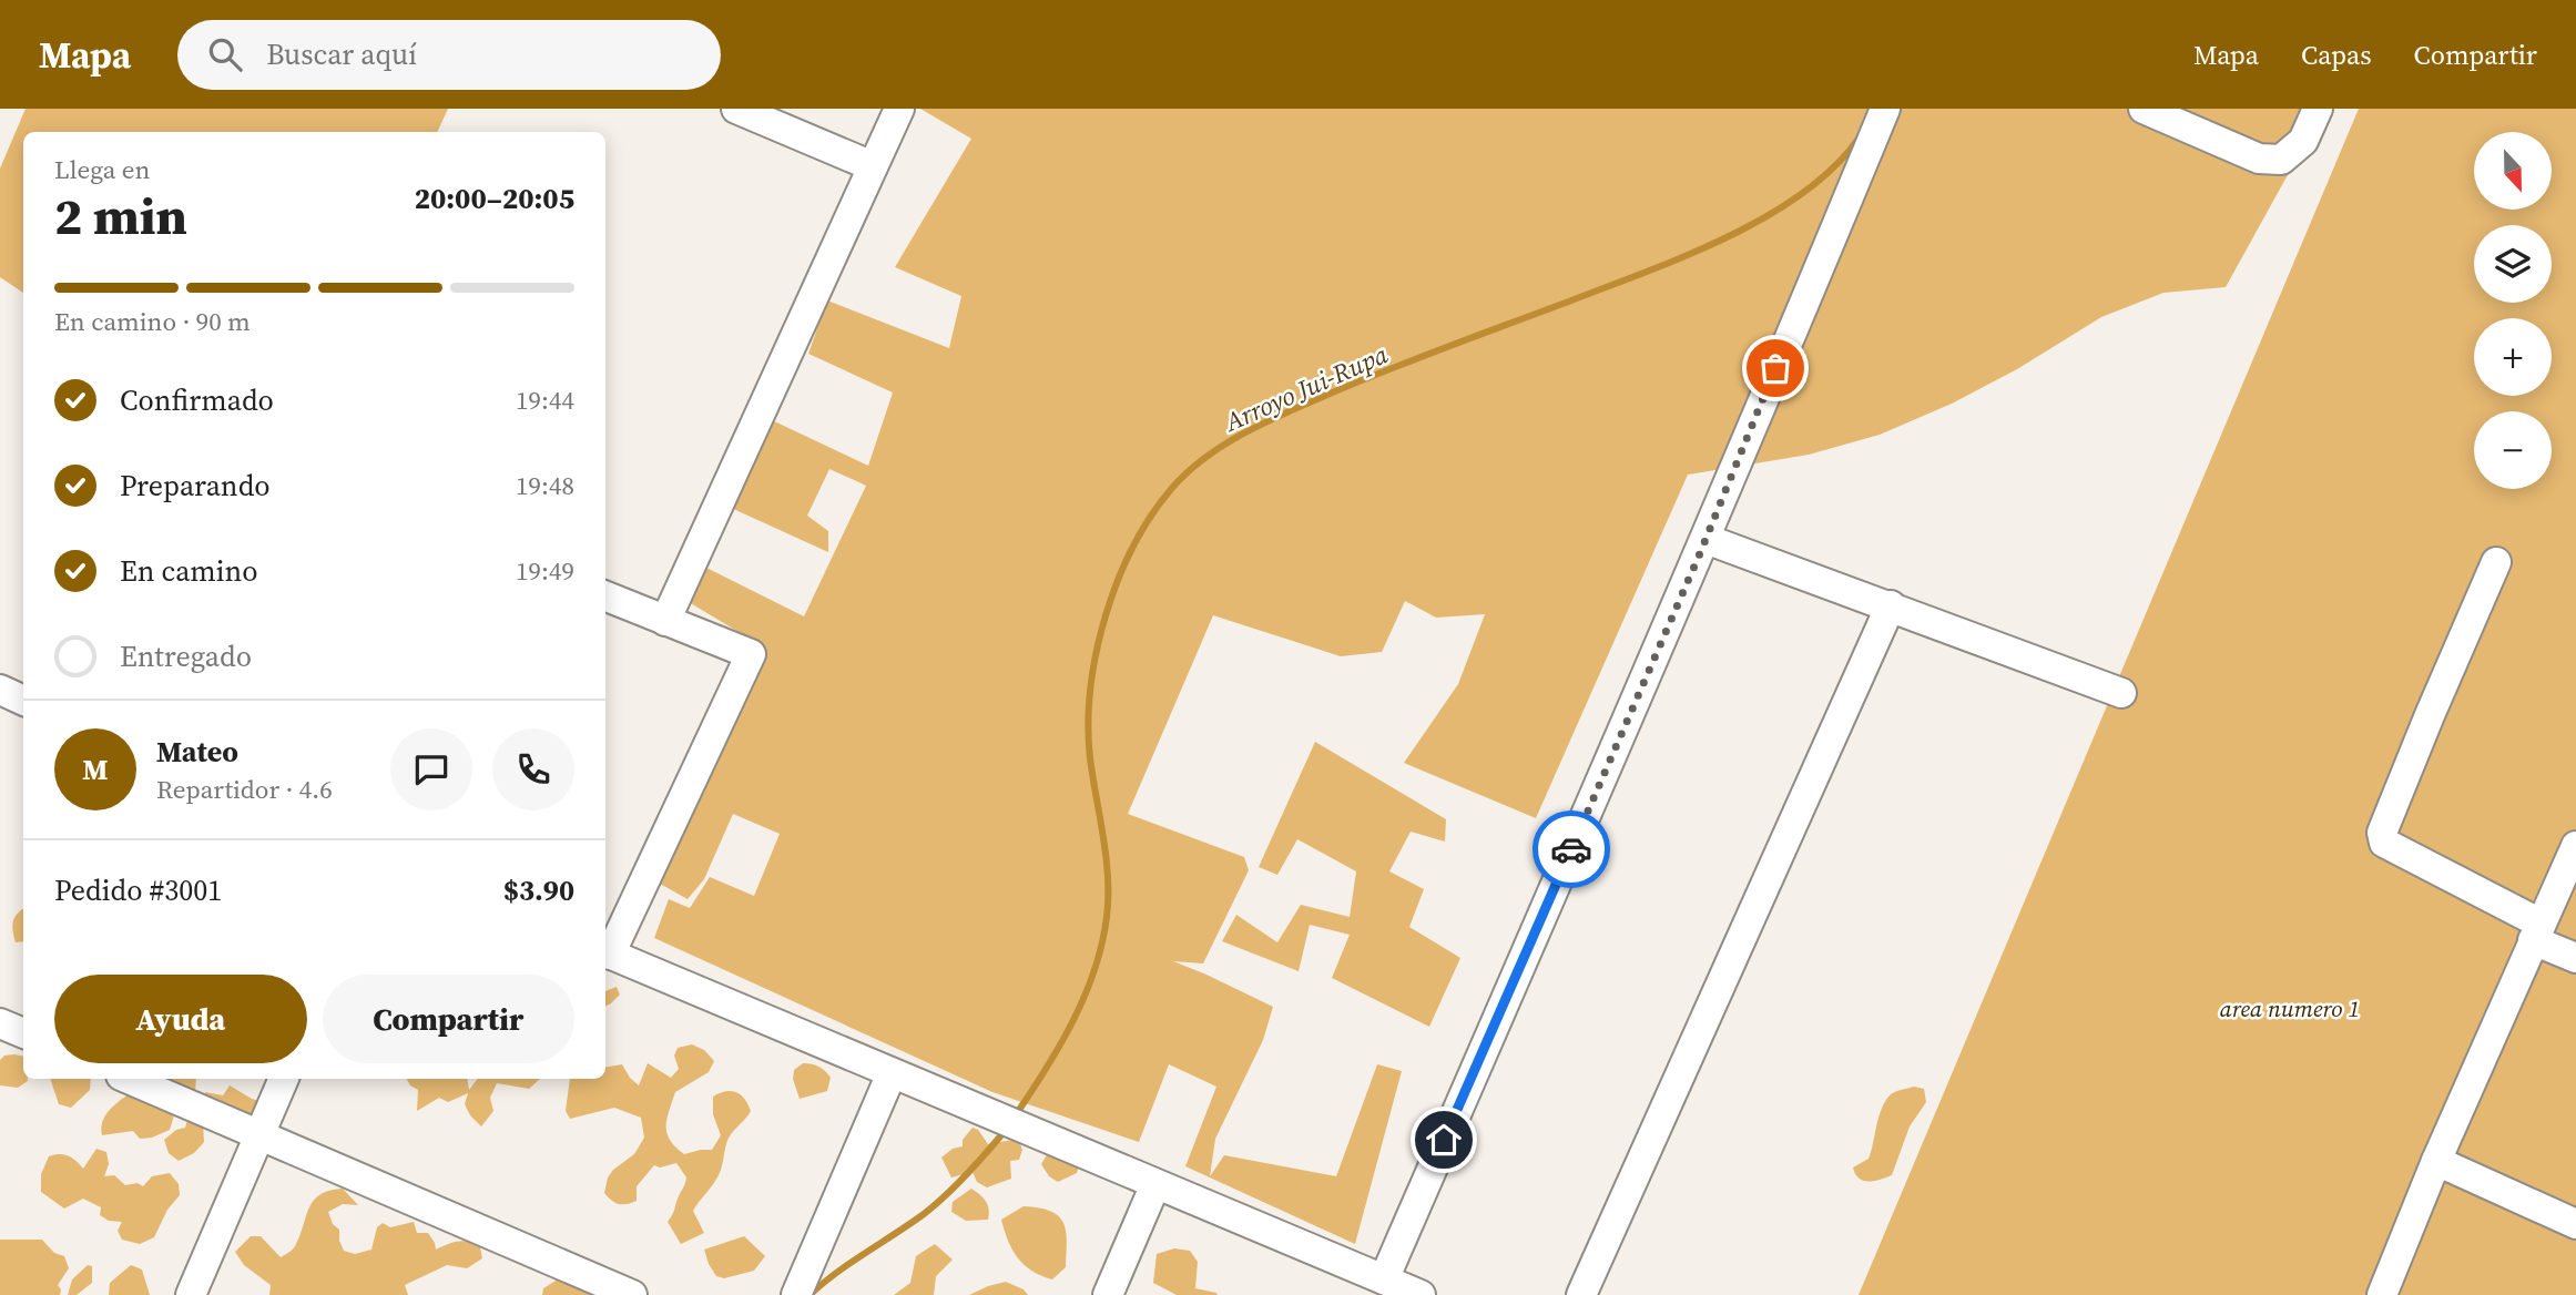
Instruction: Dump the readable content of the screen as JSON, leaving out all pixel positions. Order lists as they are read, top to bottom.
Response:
{
  "water": ["Arroyo Jui-Rupa"],
  "parks": ["area numero 1"],
  "north": "bottom",
  "page": {
    "header": "Mapa",
    "search": "Buscar aquí",
    "nav": ["Mapa", "Capas", "Compartir"],
    "map_buttons": ["+", "−"],
    "heading": ["2 min", "Llega en", "20:00–20:05"],
    "panel": [
      "Mateo",
      "Repartidor · 4.6",
      "Pedido #3001",
      "$3.90"
    ],
    "bar": "En camino · 90 m",
    "list": [
      ["Confirmado", "19:44"],
      ["Preparando", "19:48"],
      ["En camino", "19:49"],
      "Entregado"
    ],
    "round": "M",
    "buttons": ["Ayuda", "Compartir"]
  }
}
